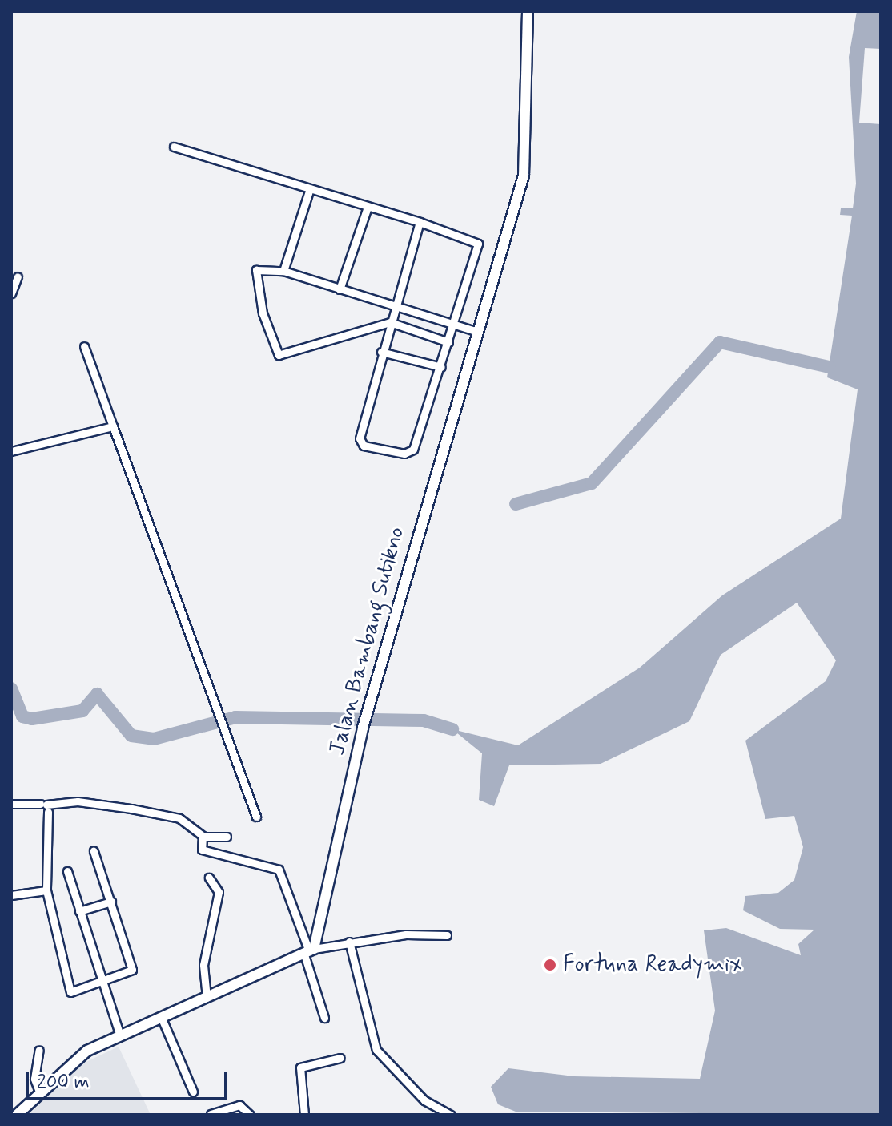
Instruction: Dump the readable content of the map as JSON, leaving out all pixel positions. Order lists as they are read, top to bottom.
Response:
{
  "streets": {
    "street": ["Jalan Bambang Sutikno"]
  },
  "places": ["Fortuna Readymix"],
  "scale_bar": "200 m"
}
